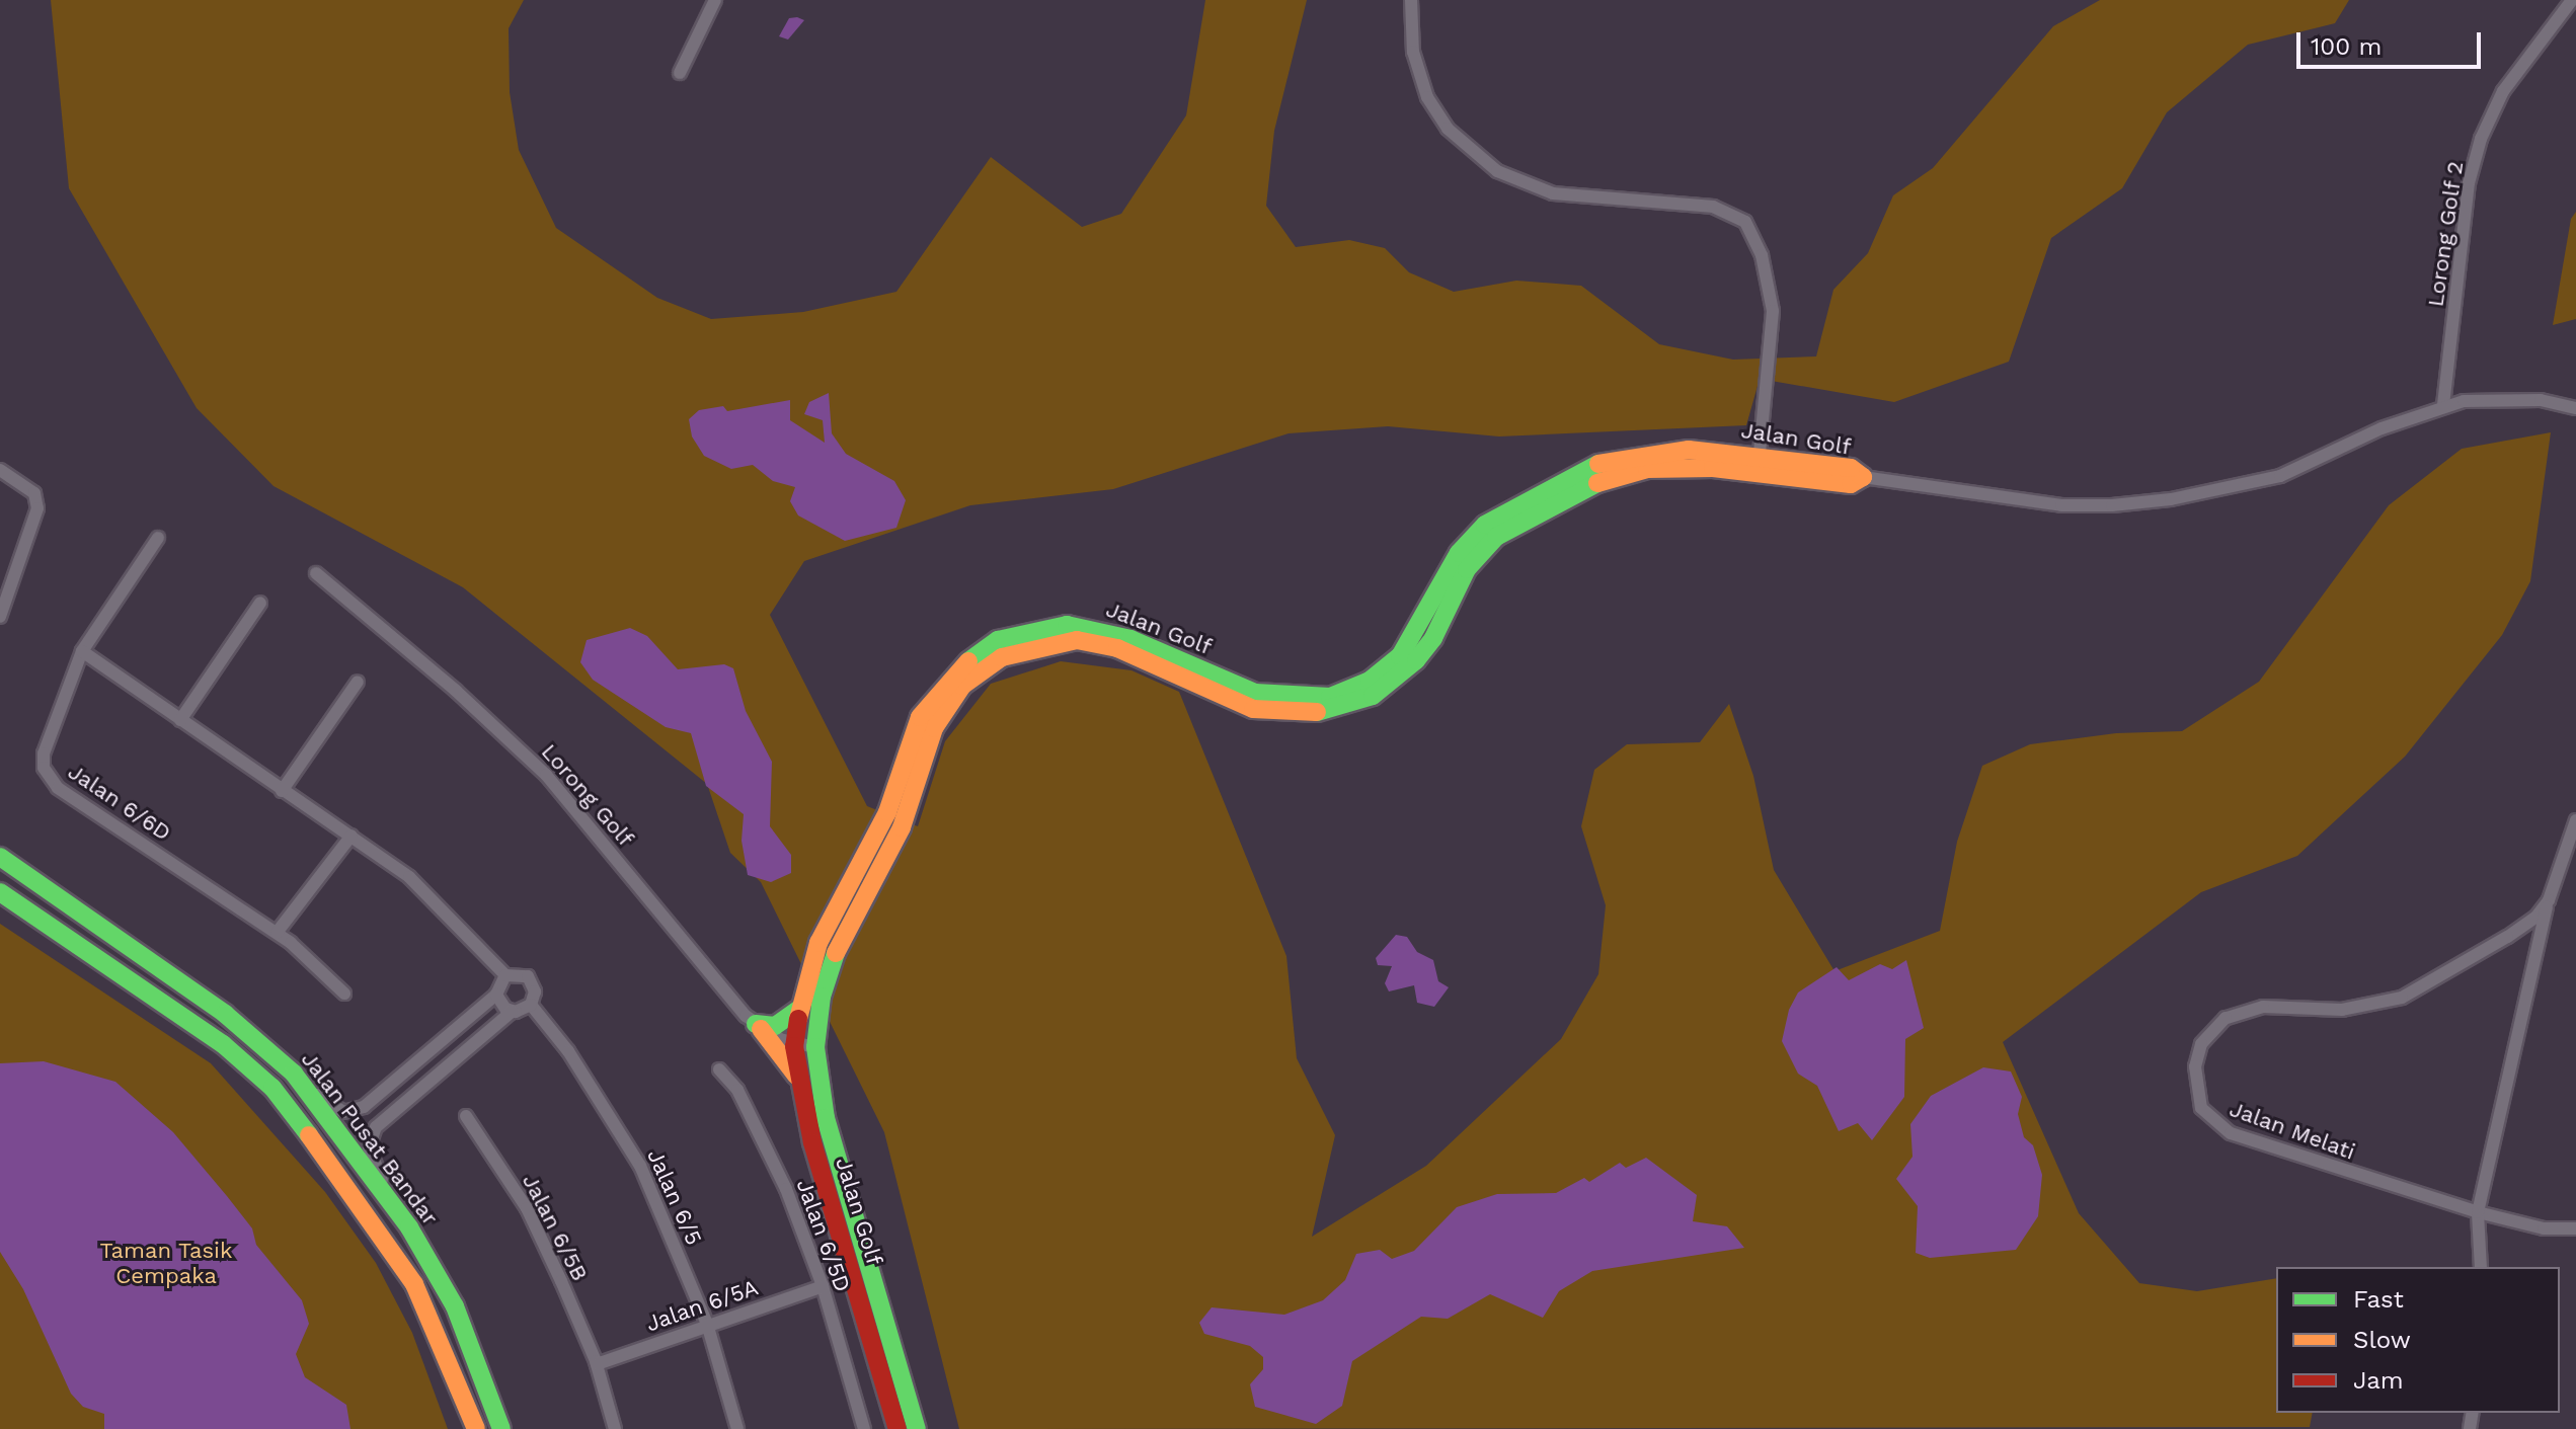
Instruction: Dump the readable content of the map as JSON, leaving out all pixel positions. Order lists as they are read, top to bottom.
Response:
{
  "streets": {
    "street": [
      "Lorong Golf 2",
      "Jalan Golf",
      "Lorong Golf",
      "Jalan 6/6D",
      "Jalan Melati",
      "Jalan Pusat Bandar",
      "Jalan 6/5",
      "Jalan 6/5B",
      "Jalan 6/5D",
      "Jalan 6/5A"
    ]
  },
  "crossings": [
    ["Lorong Golf 2", "Jalan Golf"],
    ["Jalan Golf", "Lorong Golf"],
    ["Jalan 6/5", "Jalan 6/5A"],
    ["Jalan 6/5B", "Jalan 6/5A"],
    ["Jalan 6/5D", "Jalan 6/5A"]
  ],
  "parks": ["Taman Tasik Cempaka"],
  "legend": ["Fast", "Slow", "Jam"],
  "scale_bar": "100 m"
}
